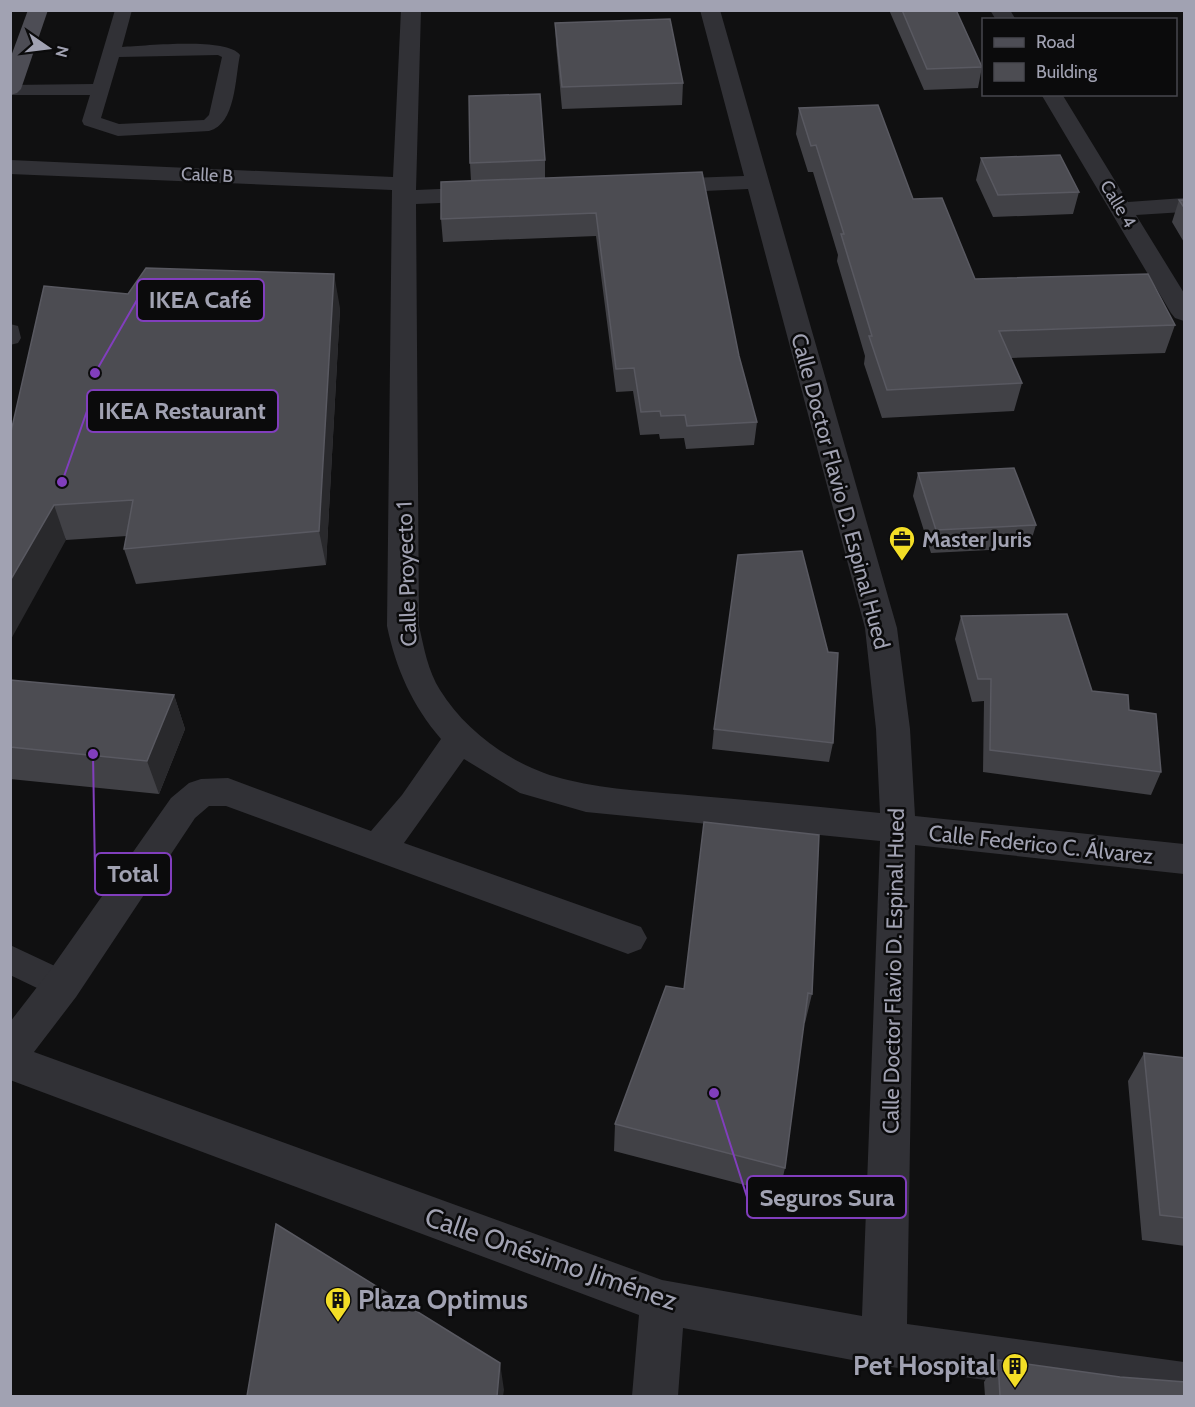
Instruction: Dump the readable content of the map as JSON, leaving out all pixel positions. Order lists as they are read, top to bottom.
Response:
{
  "streets": {
    "street": [
      "Calle B",
      "Calle 4",
      "Calle Doctor Flavio D. Espinal Hued",
      "Calle Proyecto 1",
      "Calle Federico C. Álvarez",
      "Calle Onésimo Jiménez"
    ]
  },
  "crossings": [
    ["Calle B", "Calle Proyecto 1"],
    ["Calle Doctor Flavio D. Espinal Hued", "Calle Proyecto 1"],
    ["Calle Doctor Flavio D. Espinal Hued", "Calle Federico C. Álvarez"],
    ["Calle Doctor Flavio D. Espinal Hued", "Calle Onésimo Jiménez"],
    ["Calle Proyecto 1", "Calle Federico C. Álvarez"]
  ],
  "places": {
    "other": [
      "IKEA Café",
      "IKEA Restaurant",
      "Total",
      "Seguros Sura"
    ],
    "office": ["Master Juris"],
    "building": ["Plaza Optimus", "Pet Hospital"]
  },
  "legend": ["Road", "Building"],
  "north": "right"
}
